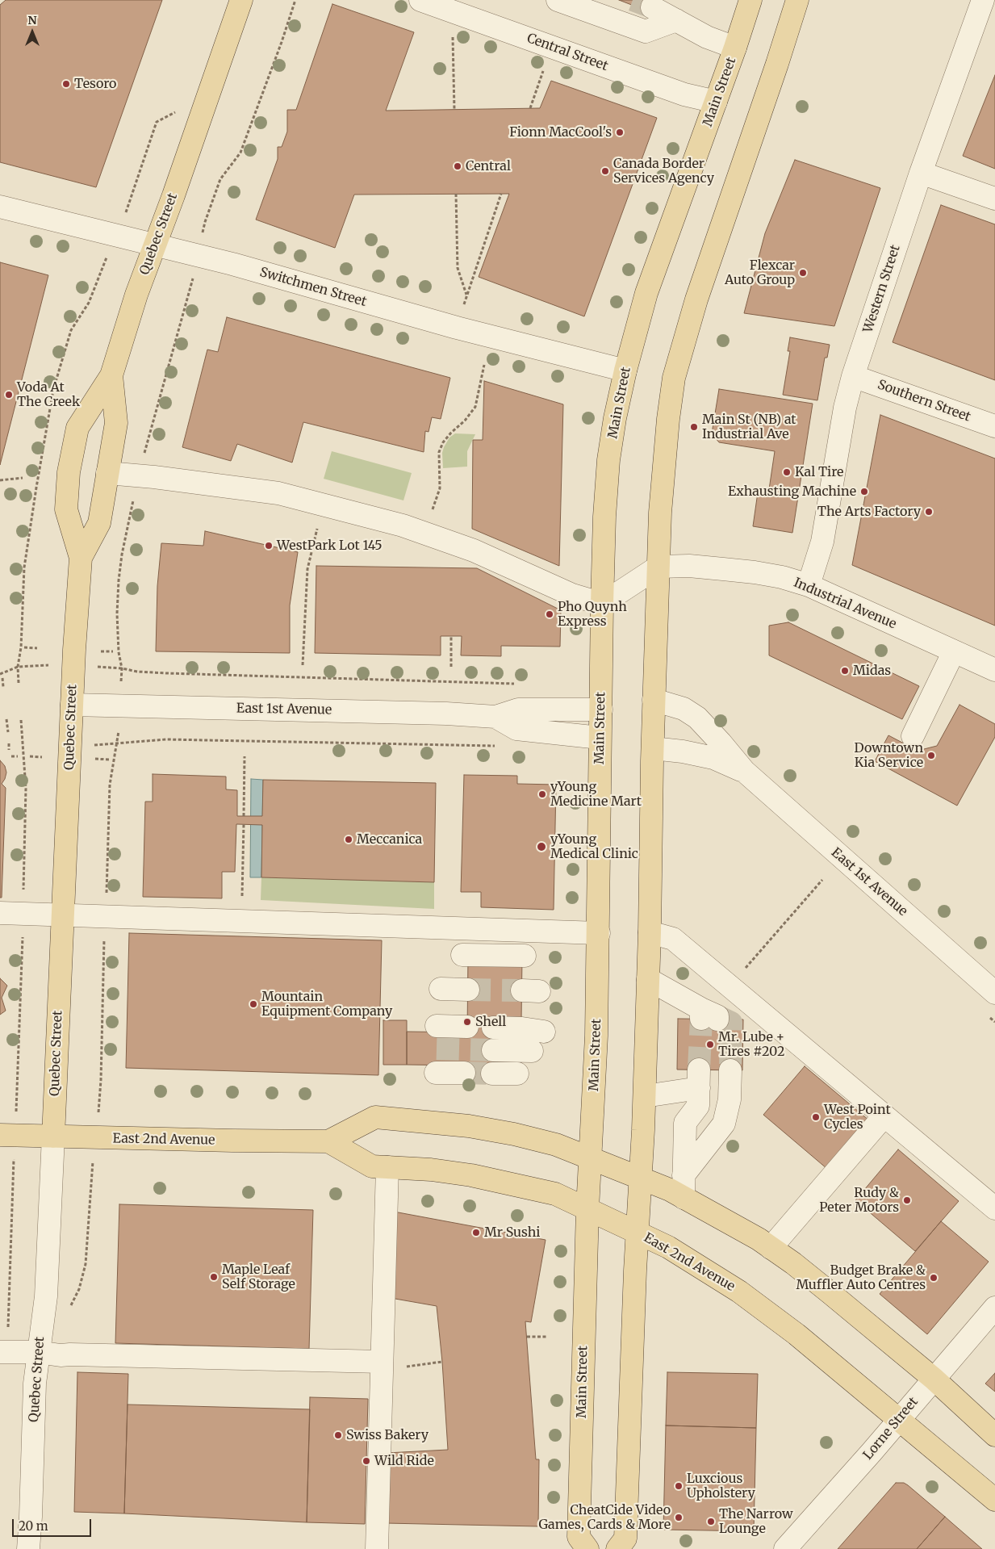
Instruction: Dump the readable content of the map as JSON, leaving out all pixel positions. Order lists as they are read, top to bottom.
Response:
{
  "streets": {
    "main road": ["Main Street", "Quebec Street", "East 2nd Avenue"],
    "street": [
      "Central Street",
      "Switchmen Street",
      "Western Street",
      "Southern Street",
      "Industrial Avenue",
      "East 1st Avenue",
      "Lorne Street"
    ]
  },
  "crossings": [
    ["Central Street", "Main Street"],
    ["Main Street", "Switchmen Street"],
    ["Main Street", "East 1st Avenue"],
    ["Main Street", "East 2nd Avenue"],
    ["Quebec Street", "Switchmen Street"],
    ["Quebec Street", "East 1st Avenue"],
    ["Quebec Street", "East 2nd Avenue"],
    ["Western Street", "Southern Street"],
    ["Western Street", "Industrial Avenue"],
    ["East 2nd Avenue", "Lorne Street"]
  ],
  "places": [
    "Tesoro",
    "Fionn MacCool's",
    "Central",
    "Canada Border Services Agency",
    "Flexcar Auto Group",
    "Voda At The Creek",
    "Main St (NB) at Industrial Ave",
    "Kal Tire",
    "Exhausting Machine",
    "The Arts Factory",
    "WestPark Lot 145",
    "Pho Quynh Express",
    "Midas",
    "Downtown Kia Service",
    "yYoung Medicine Mart",
    "Meccanica",
    "yYoung Medical Clinic",
    "Mountain Equipment Company",
    "Shell",
    "Mr. Lube + Tires #202",
    "West Point Cycles",
    "Rudy & Peter Motors",
    "Mr Sushi",
    "Maple Leaf Self Storage",
    "Budget Brake & Muffler Auto Centres",
    "Swiss Bakery",
    "Wild Ride",
    "Luxcious Upholstery",
    "CheatCide Video Games, Cards & More",
    "The Narrow Lounge"
  ],
  "scale_bar": "20 m",
  "north": "top"
}
